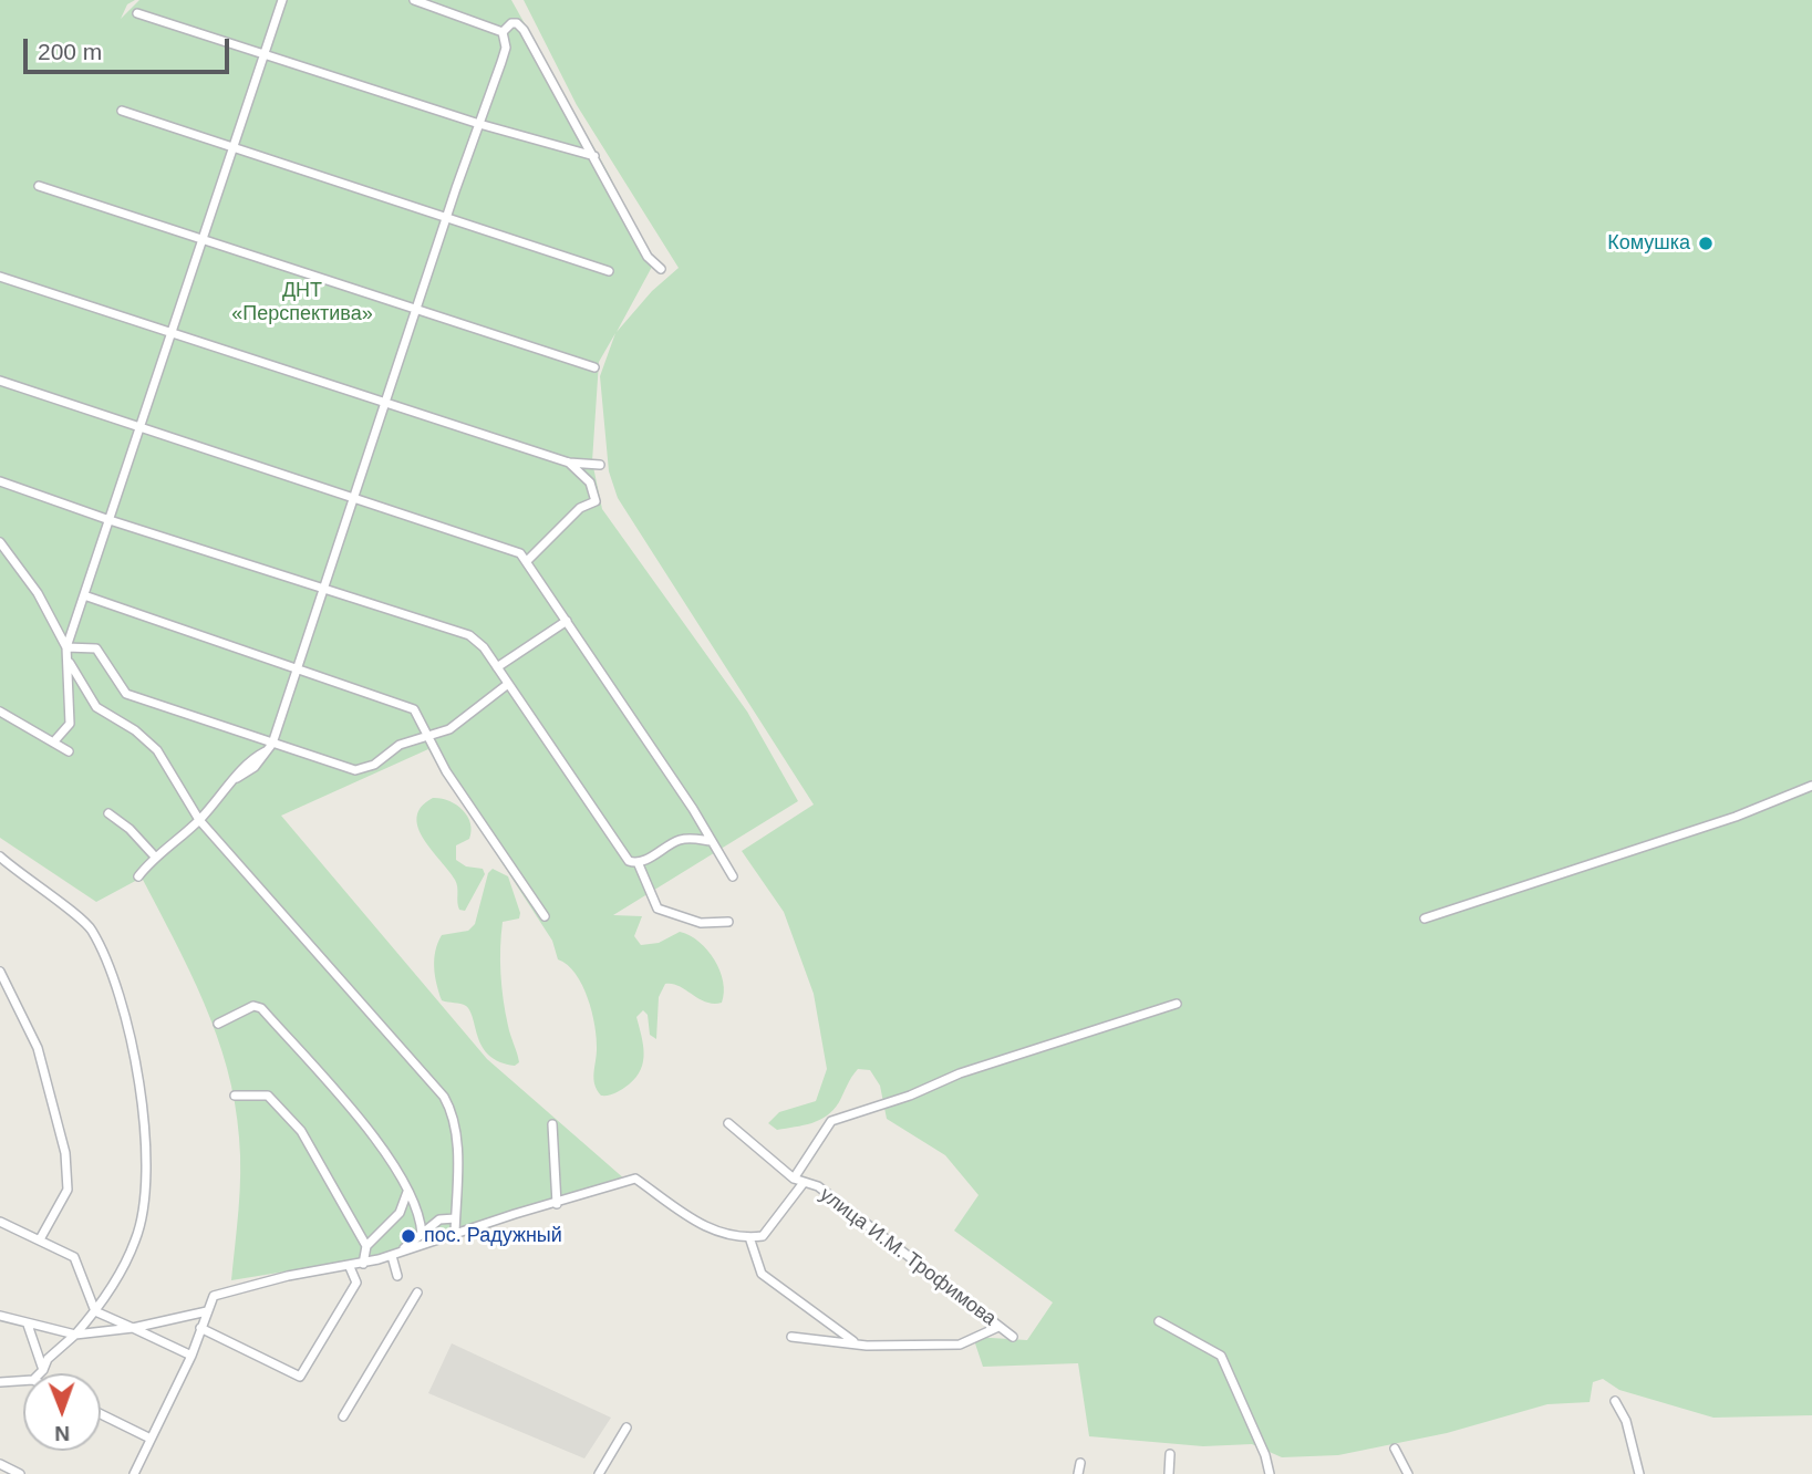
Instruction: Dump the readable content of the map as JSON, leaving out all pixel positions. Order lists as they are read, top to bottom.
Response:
{
  "streets": {
    "street": ["улица И.М. Трофимова"]
  },
  "parks": ["ДНТ «Перспектива»"],
  "places": ["Комушка", "пос. Радужный"],
  "scale_bar": "200 m",
  "north": "bottom"
}
